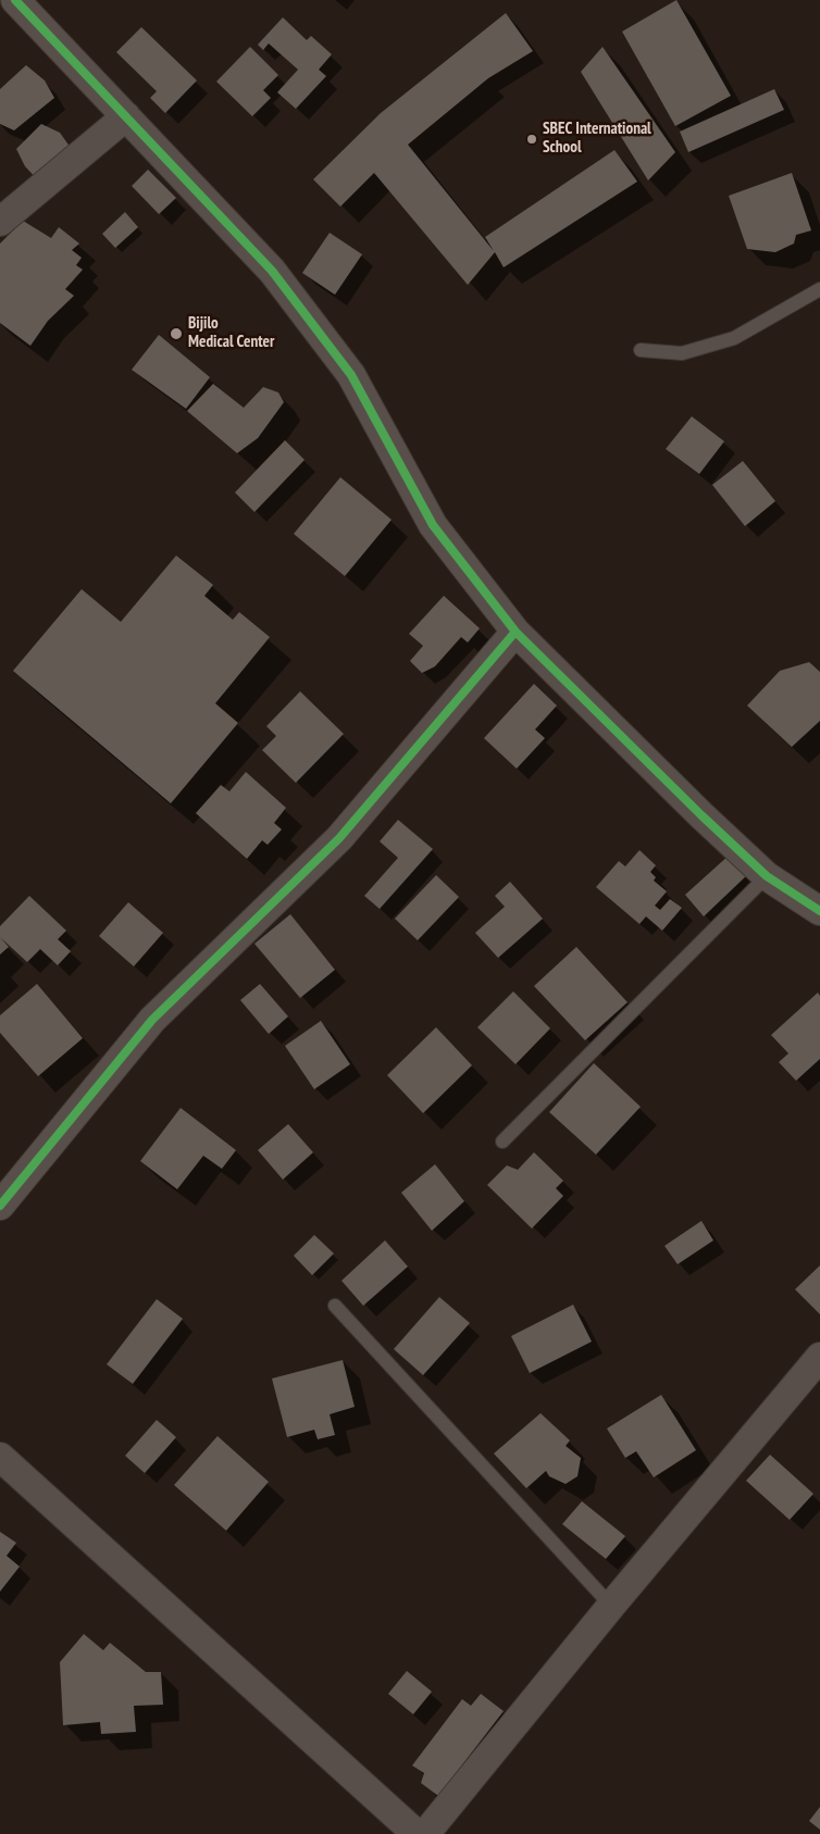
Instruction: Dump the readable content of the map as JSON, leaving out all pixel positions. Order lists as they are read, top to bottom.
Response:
{
  "places": ["SBEC International School", "Bijilo Medical Center"]
}
